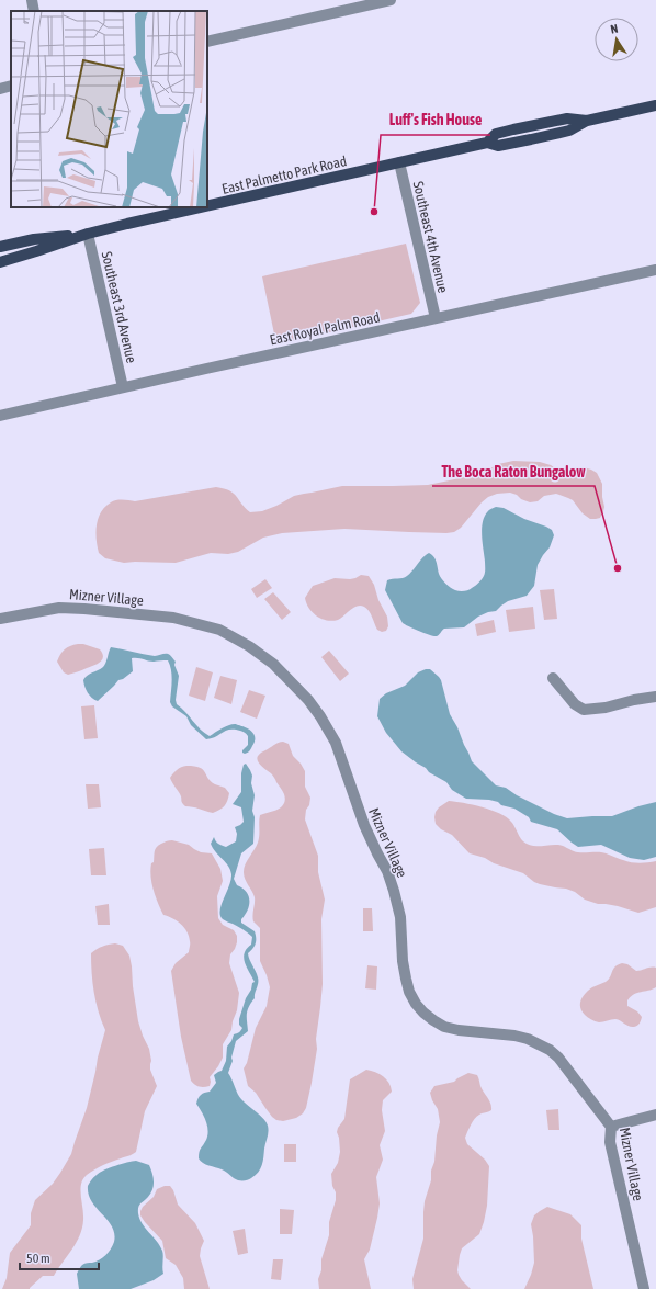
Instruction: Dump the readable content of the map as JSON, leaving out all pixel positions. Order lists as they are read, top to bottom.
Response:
{
  "streets": {
    "main road": ["East Palmetto Park Road"],
    "street": [
      "Southeast 4th Avenue",
      "Southeast 3rd Avenue",
      "East Royal Palm Road",
      "Mizner Village"
    ]
  },
  "crossings": [
    ["East Palmetto Park Road", "Southeast 4th Avenue"],
    ["East Palmetto Park Road", "Southeast 3rd Avenue"],
    ["Southeast 4th Avenue", "East Royal Palm Road"],
    ["Southeast 3rd Avenue", "East Royal Palm Road"]
  ],
  "places": ["Luff's Fish House", "The Boca Raton Bungalow"],
  "scale_bar": "50 m",
  "north": "top"
}
